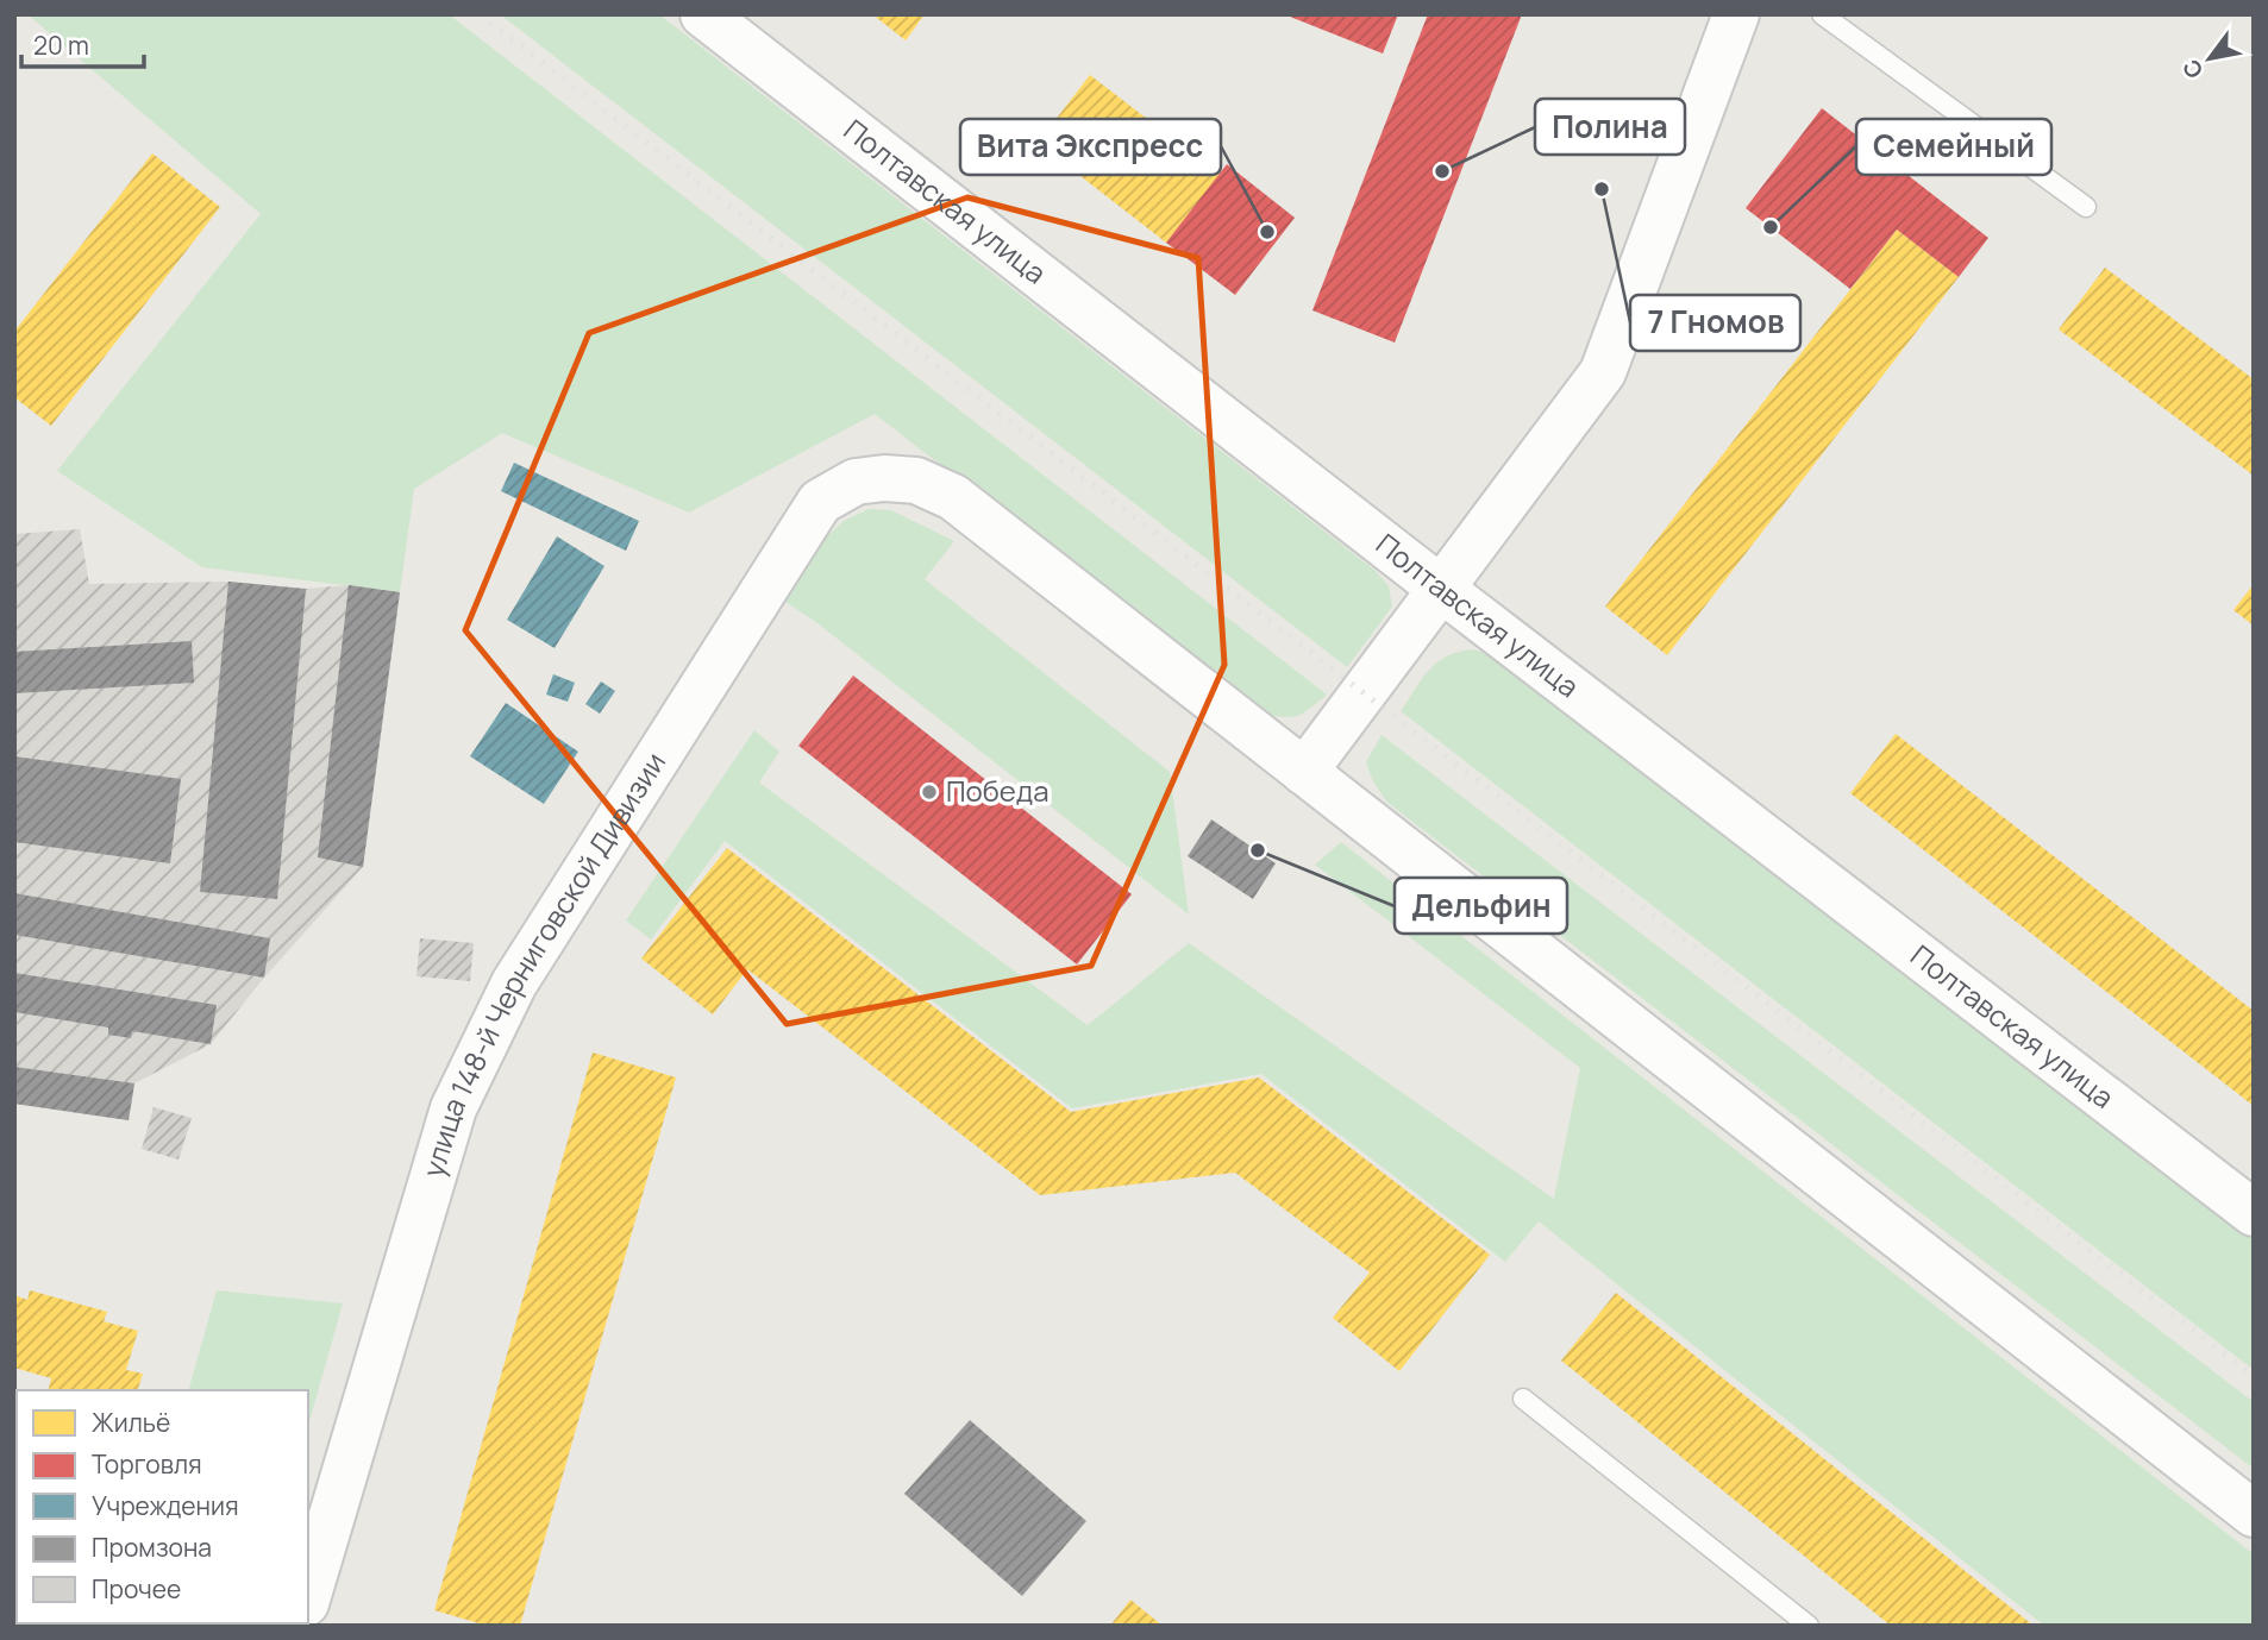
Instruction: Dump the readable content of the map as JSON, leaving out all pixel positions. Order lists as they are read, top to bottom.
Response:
{
  "streets": {
    "street": ["Полтавская улица", "улица 148-й Черниговской Дивизии"]
  },
  "places": [
    "Полина",
    "7 Гномов",
    "Семейный",
    "Вита Экспресс",
    "Победа",
    "Дельфин"
  ],
  "legend": [
    "Жильё",
    "Торговля",
    "Учреждения",
    "Промзона",
    "Прочее"
  ],
  "scale_bar": "20 m",
  "north": "bottom left"
}
